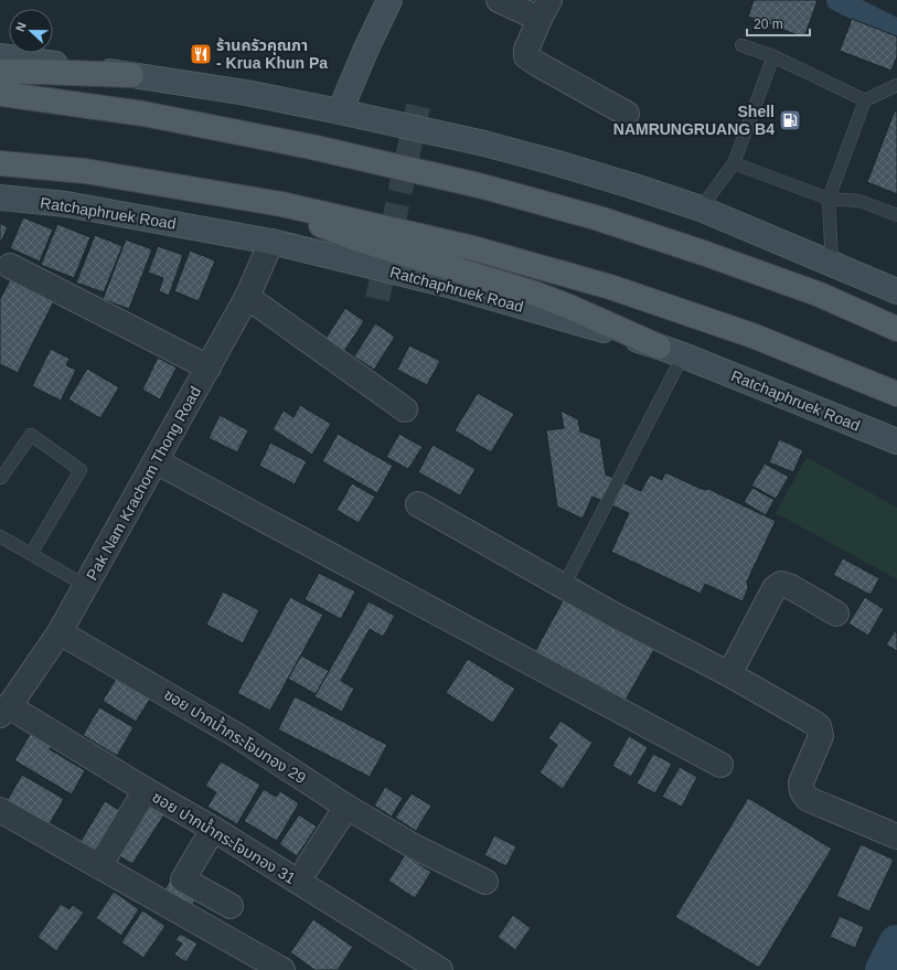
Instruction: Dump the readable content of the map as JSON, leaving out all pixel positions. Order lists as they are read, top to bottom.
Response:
{
  "streets": {
    "main road": ["Ratchaphruek Road"],
    "street": ["Pak Nam Krachom Thong Road", "ซอย ปากน้ำกระโจมทอง 29", "ซอย ปากน้ำกระโจมทอง 31"]
  },
  "crossings": [
    ["Ratchaphruek Road", "Pak Nam Krachom Thong Road"],
    ["Pak Nam Krachom Thong Road", "ซอย ปากน้ำกระโจมทอง 29"],
    ["Pak Nam Krachom Thong Road", "ซอย ปากน้ำกระโจมทอง 31"]
  ],
  "places": {
    "restaurant": ["ร้านครัวคุณภา - Krua Khun Pa"],
    "fuel station": ["Shell NAMRUNGRUANG B4"]
  },
  "scale_bar": "20 m",
  "north": "left"
}
